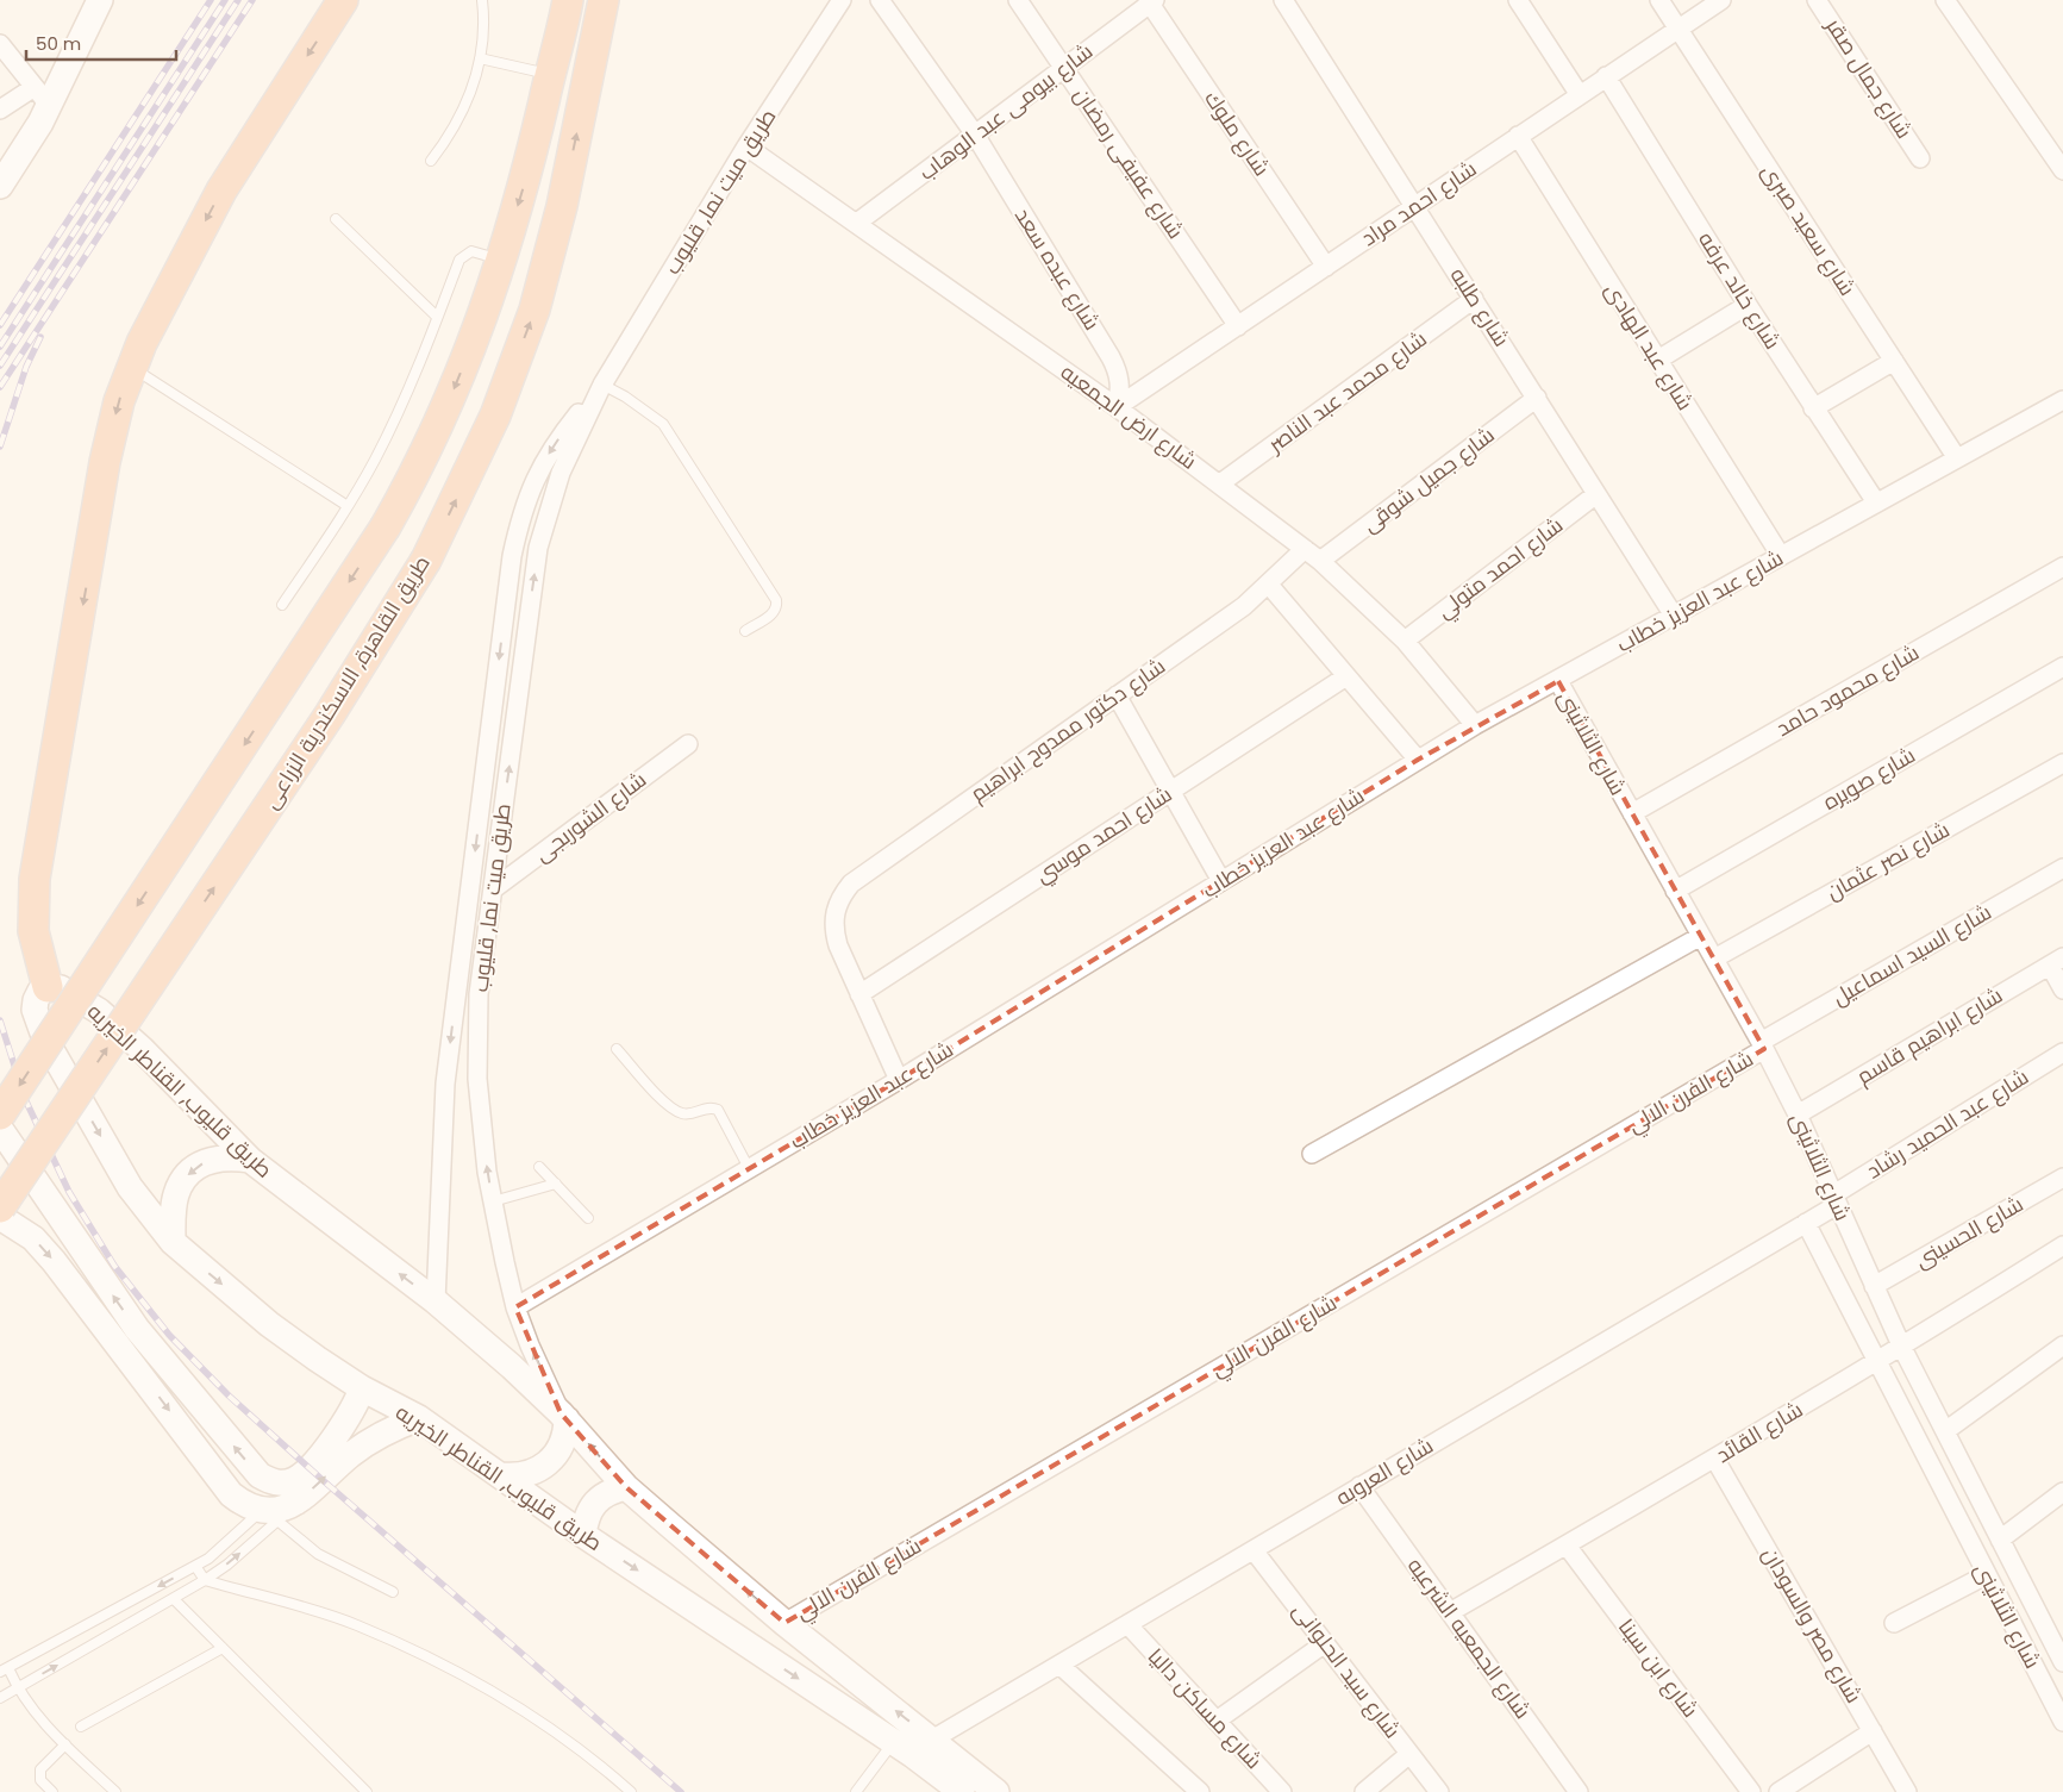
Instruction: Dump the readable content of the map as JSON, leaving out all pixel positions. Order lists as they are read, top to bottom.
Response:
{
  "streets": {
    "highway": ["طريق القاهرة, الاسكندرية الزراعى"],
    "main road": ["طريق قليوب, القناطر الخيريه"],
    "street": [
      "شارع جمال صقر",
      "شارع بيومى عبد الوهاب",
      "شارع ملوك",
      "شارع عفيفى رمضان",
      "طريق ميت نما, قليوب",
      "شارع احمد مراد",
      "شارع سعيد صبرى",
      "شارع عبده سعد",
      "شارع خالد عرفه",
      "شارع طلبه",
      "شارع عبد الهادى",
      "شارع محمد عبد الناصر",
      "شارع ارض الجمعيه",
      "شارع جميل شوقى",
      "شارع احمد متولي",
      "شارع عبد العزيز خطاب",
      "شارع محمود حامد",
      "شارع دكتور ممدوح ابراهيم",
      "شارع الثلاثينى",
      "شارع صويره",
      "شارع الشوربجى",
      "شارع احمد موسي",
      "شارع نصر عثمان",
      "شارع السيد اسماعيل",
      "شارع ابراهيم قاسم",
      "شارع الفرن الالي",
      "شارع عبد الحميد رشاد",
      "شارع الحسينى",
      "شارع القائد",
      "شارع العروبه",
      "شارع مصر والسودان",
      "شارع الجمعيه الشرعيه",
      "شارع ابن سينا",
      "شارع سيد الحلوانى",
      "شارع مساكن داليا"
    ]
  },
  "crossings": [
    ["شارع بيومى عبد الوهاب", "شارع ملوك"],
    ["شارع بيومى عبد الوهاب", "شارع عفيفى رمضان"],
    ["شارع بيومى عبد الوهاب", "شارع عبده سعد"],
    ["شارع بيومى عبد الوهاب", "شارع ارض الجمعيه"],
    ["شارع ملوك", "شارع احمد مراد"],
    ["شارع عفيفى رمضان", "شارع احمد مراد"],
    ["طريق ميت نما, قليوب", "شارع ارض الجمعيه"],
    ["طريق ميت نما, قليوب", "شارع عبد العزيز خطاب"],
    ["طريق ميت نما, قليوب", "شارع الشوربجى"],
    ["طريق ميت نما, قليوب", "طريق قليوب, القناطر الخيريه"],
    ["شارع احمد مراد", "شارع سعيد صبرى"],
    ["شارع احمد مراد", "شارع عبده سعد"],
    ["شارع احمد مراد", "شارع خالد عرفه"],
    ["شارع احمد مراد", "شارع طلبه"],
    ["شارع احمد مراد", "شارع عبد الهادى"],
    ["شارع احمد مراد", "شارع ارض الجمعيه"],
    ["شارع سعيد صبرى", "شارع عبد العزيز خطاب"],
    ["شارع عبده سعد", "شارع ارض الجمعيه"],
    ["شارع خالد عرفه", "شارع عبد العزيز خطاب"],
    ["شارع طلبه", "شارع محمد عبد الناصر"],
    ["شارع طلبه", "شارع جميل شوقى"],
    ["شارع طلبه", "شارع احمد متولي"],
    ["شارع طلبه", "شارع عبد العزيز خطاب"],
    ["شارع عبد الهادى", "شارع عبد العزيز خطاب"],
    ["شارع محمد عبد الناصر", "شارع ارض الجمعيه"],
    ["شارع ارض الجمعيه", "شارع جميل شوقى"],
    ["شارع ارض الجمعيه", "شارع احمد متولي"],
    ["شارع ارض الجمعيه", "شارع عبد العزيز خطاب"],
    ["شارع ارض الجمعيه", "شارع دكتور ممدوح ابراهيم"],
    ["شارع عبد العزيز خطاب", "شارع الثلاثينى"],
    ["شارع محمود حامد", "شارع الثلاثينى"],
    ["شارع دكتور ممدوح ابراهيم", "شارع احمد موسي"],
    ["شارع الثلاثينى", "شارع صويره"],
    ["شارع الثلاثينى", "شارع نصر عثمان"],
    ["شارع الثلاثينى", "شارع السيد اسماعيل"],
    ["شارع الثلاثينى", "شارع ابراهيم قاسم"],
    ["شارع الثلاثينى", "شارع الفرن الالي"],
    ["شارع الثلاثينى", "شارع عبد الحميد رشاد"],
    ["شارع الثلاثينى", "شارع الحسينى"],
    ["شارع الثلاثينى", "شارع القائد"],
    ["شارع الثلاثينى", "شارع العروبه"],
    ["شارع السيد اسماعيل", "شارع الفرن الالي"],
    ["طريق قليوب, القناطر الخيريه", "شارع الفرن الالي"],
    ["طريق قليوب, القناطر الخيريه", "شارع العروبه"],
    ["شارع عبد الحميد رشاد", "شارع العروبه"],
    ["شارع القائد", "شارع مصر والسودان"],
    ["شارع القائد", "شارع الجمعيه الشرعيه"],
    ["شارع القائد", "شارع ابن سينا"],
    ["شارع العروبه", "شارع الجمعيه الشرعيه"],
    ["شارع العروبه", "شارع سيد الحلوانى"],
    ["شارع العروبه", "شارع مساكن داليا"]
  ],
  "scale_bar": "50 m"
}
